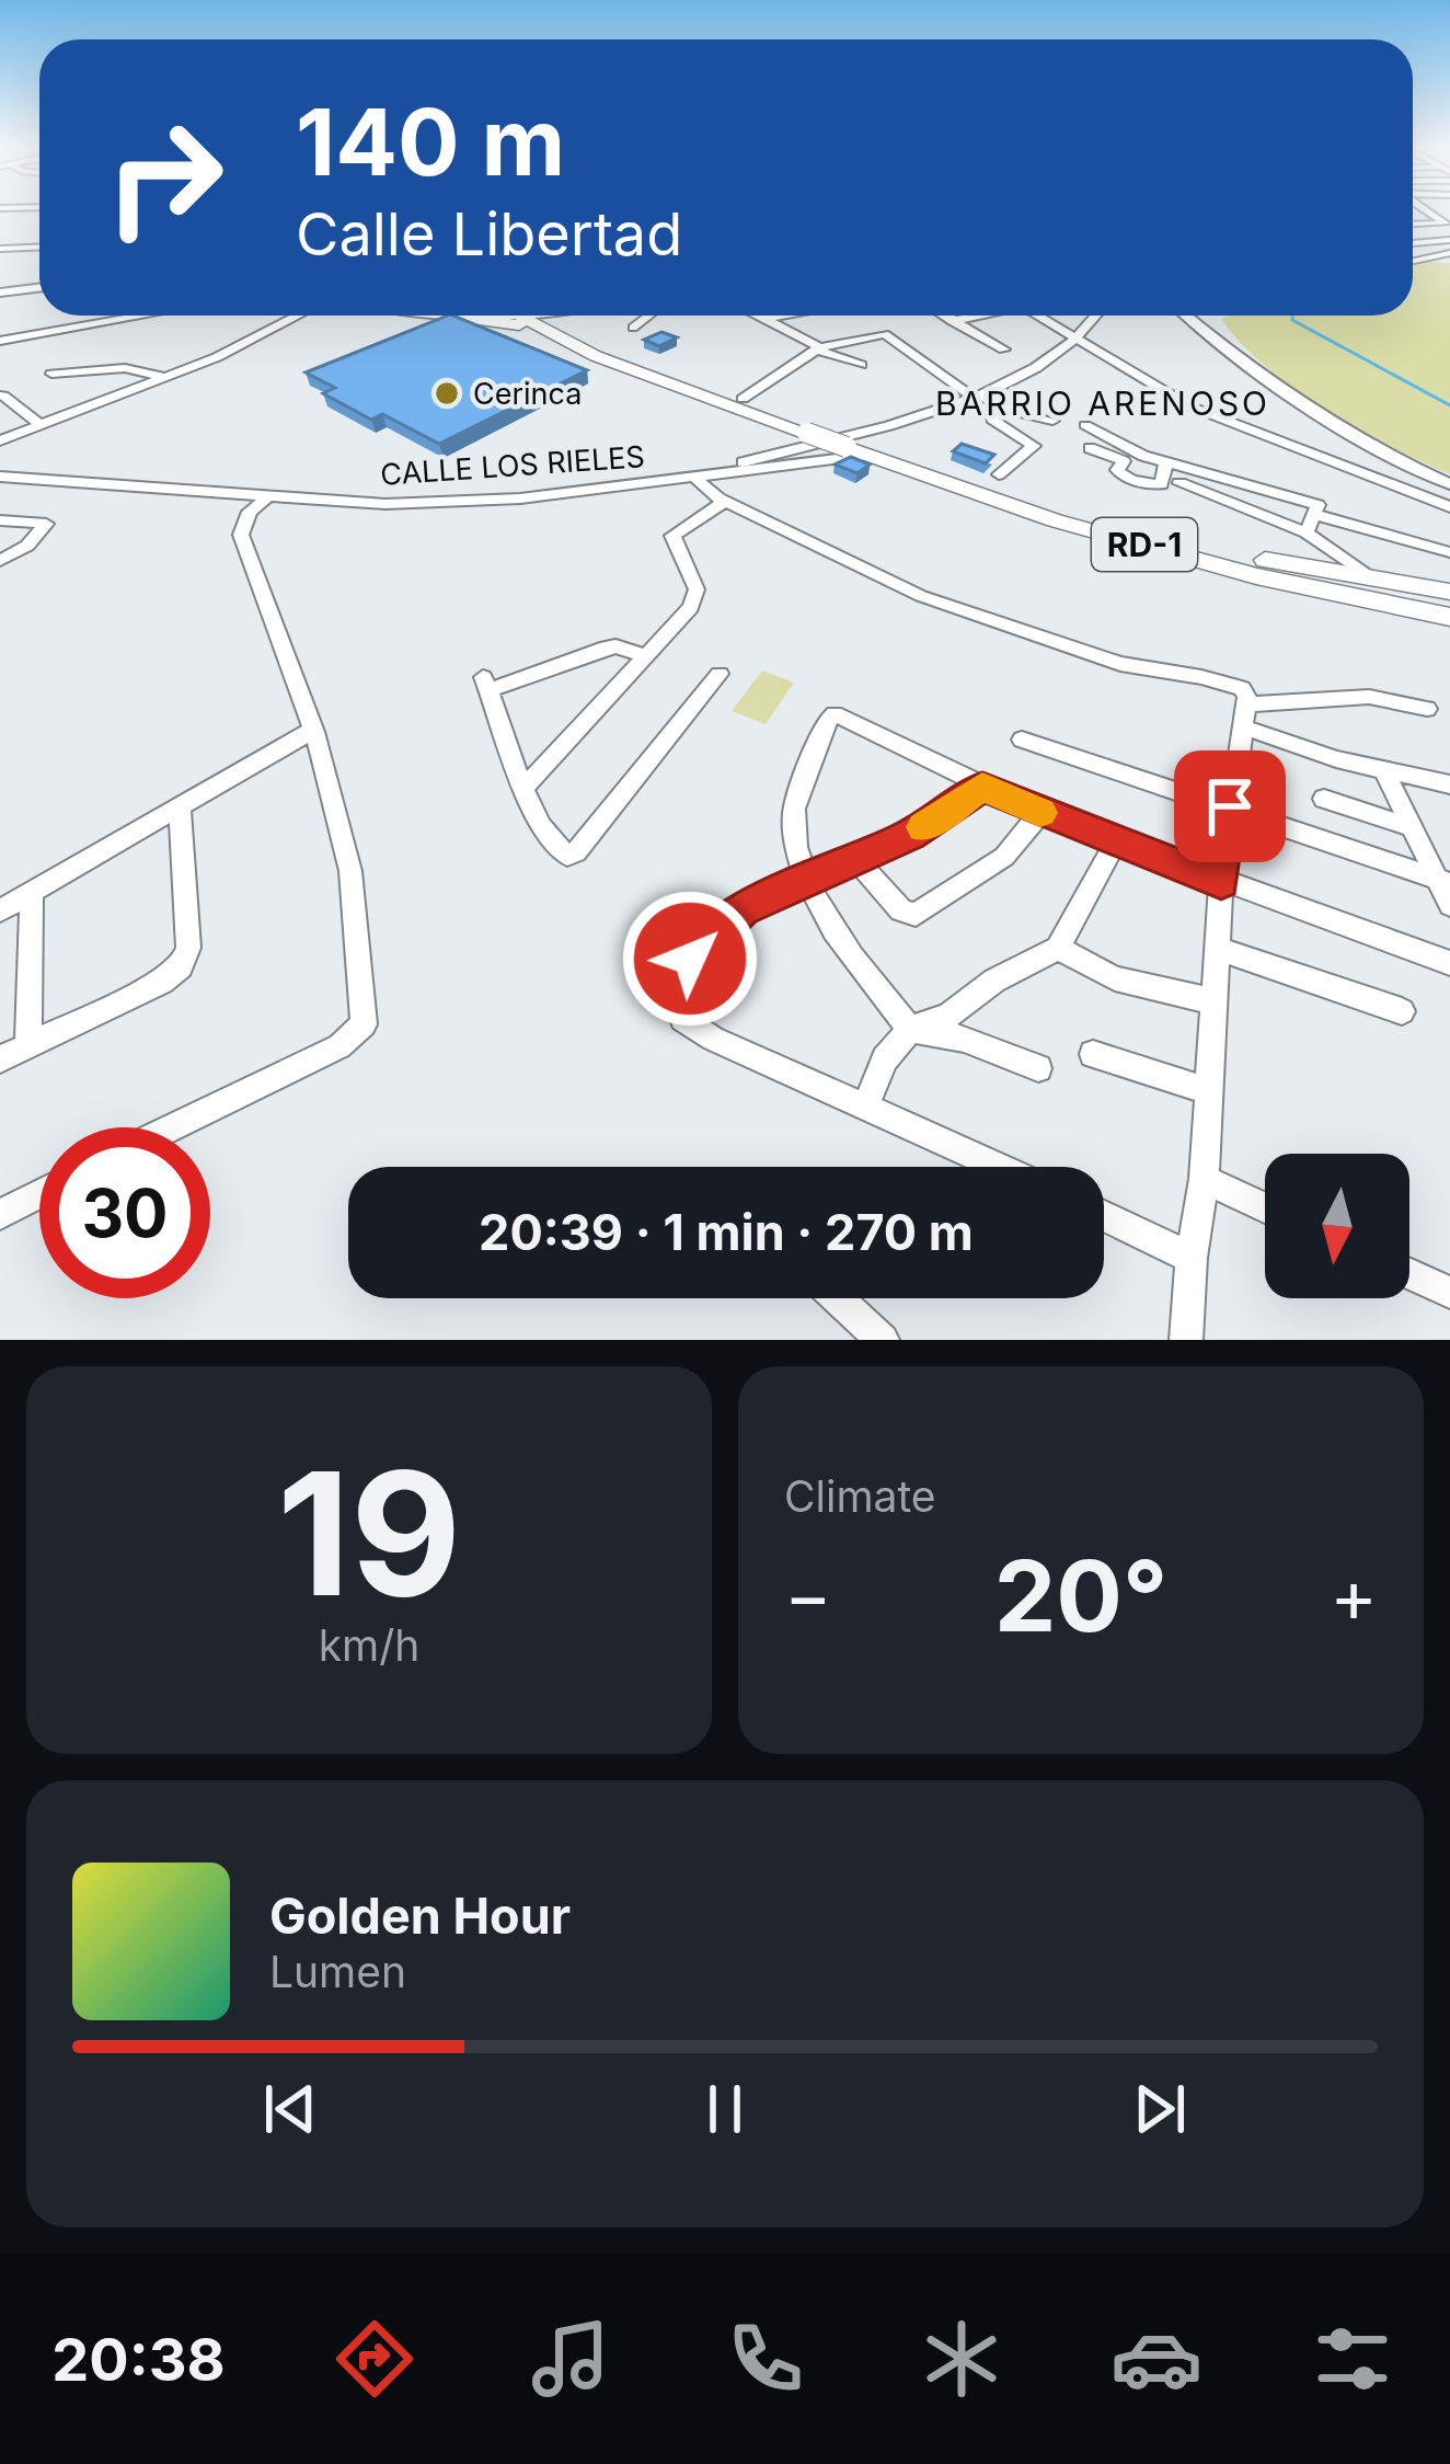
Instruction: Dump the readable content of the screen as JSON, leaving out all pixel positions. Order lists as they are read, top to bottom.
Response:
{
  "streets": {
    "highway": ["RD-1"],
    "street": ["CALLE LOS RIELES"]
  },
  "crossings": [
    ["CALLE LOS RIELES", "RD-1"]
  ],
  "districts": ["BARRIO ARENOSO"],
  "places": ["Cerinca"],
  "north": "bottom",
  "page": {
    "turn": ["140 m", "Calle Libertad"],
    "limit": "30",
    "trip": "20:39 · 1 min · 270 m",
    "tile": [
      ["19", "km/h"],
      "Climate"
    ],
    "heat": ["−", "20°", "+"],
    "song": ["Golden Hour", "Lumen"],
    "tabs": "20:38"
  }
}
